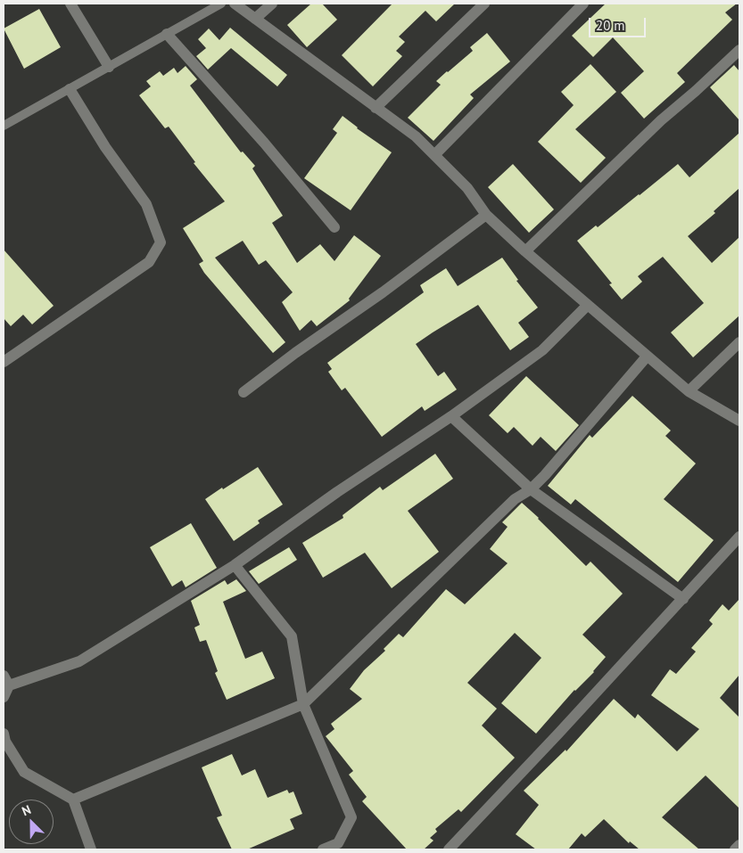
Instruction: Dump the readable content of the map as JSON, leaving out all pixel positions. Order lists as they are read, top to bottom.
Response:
{
  "scale_bar": "20 m",
  "north": "top left"
}
